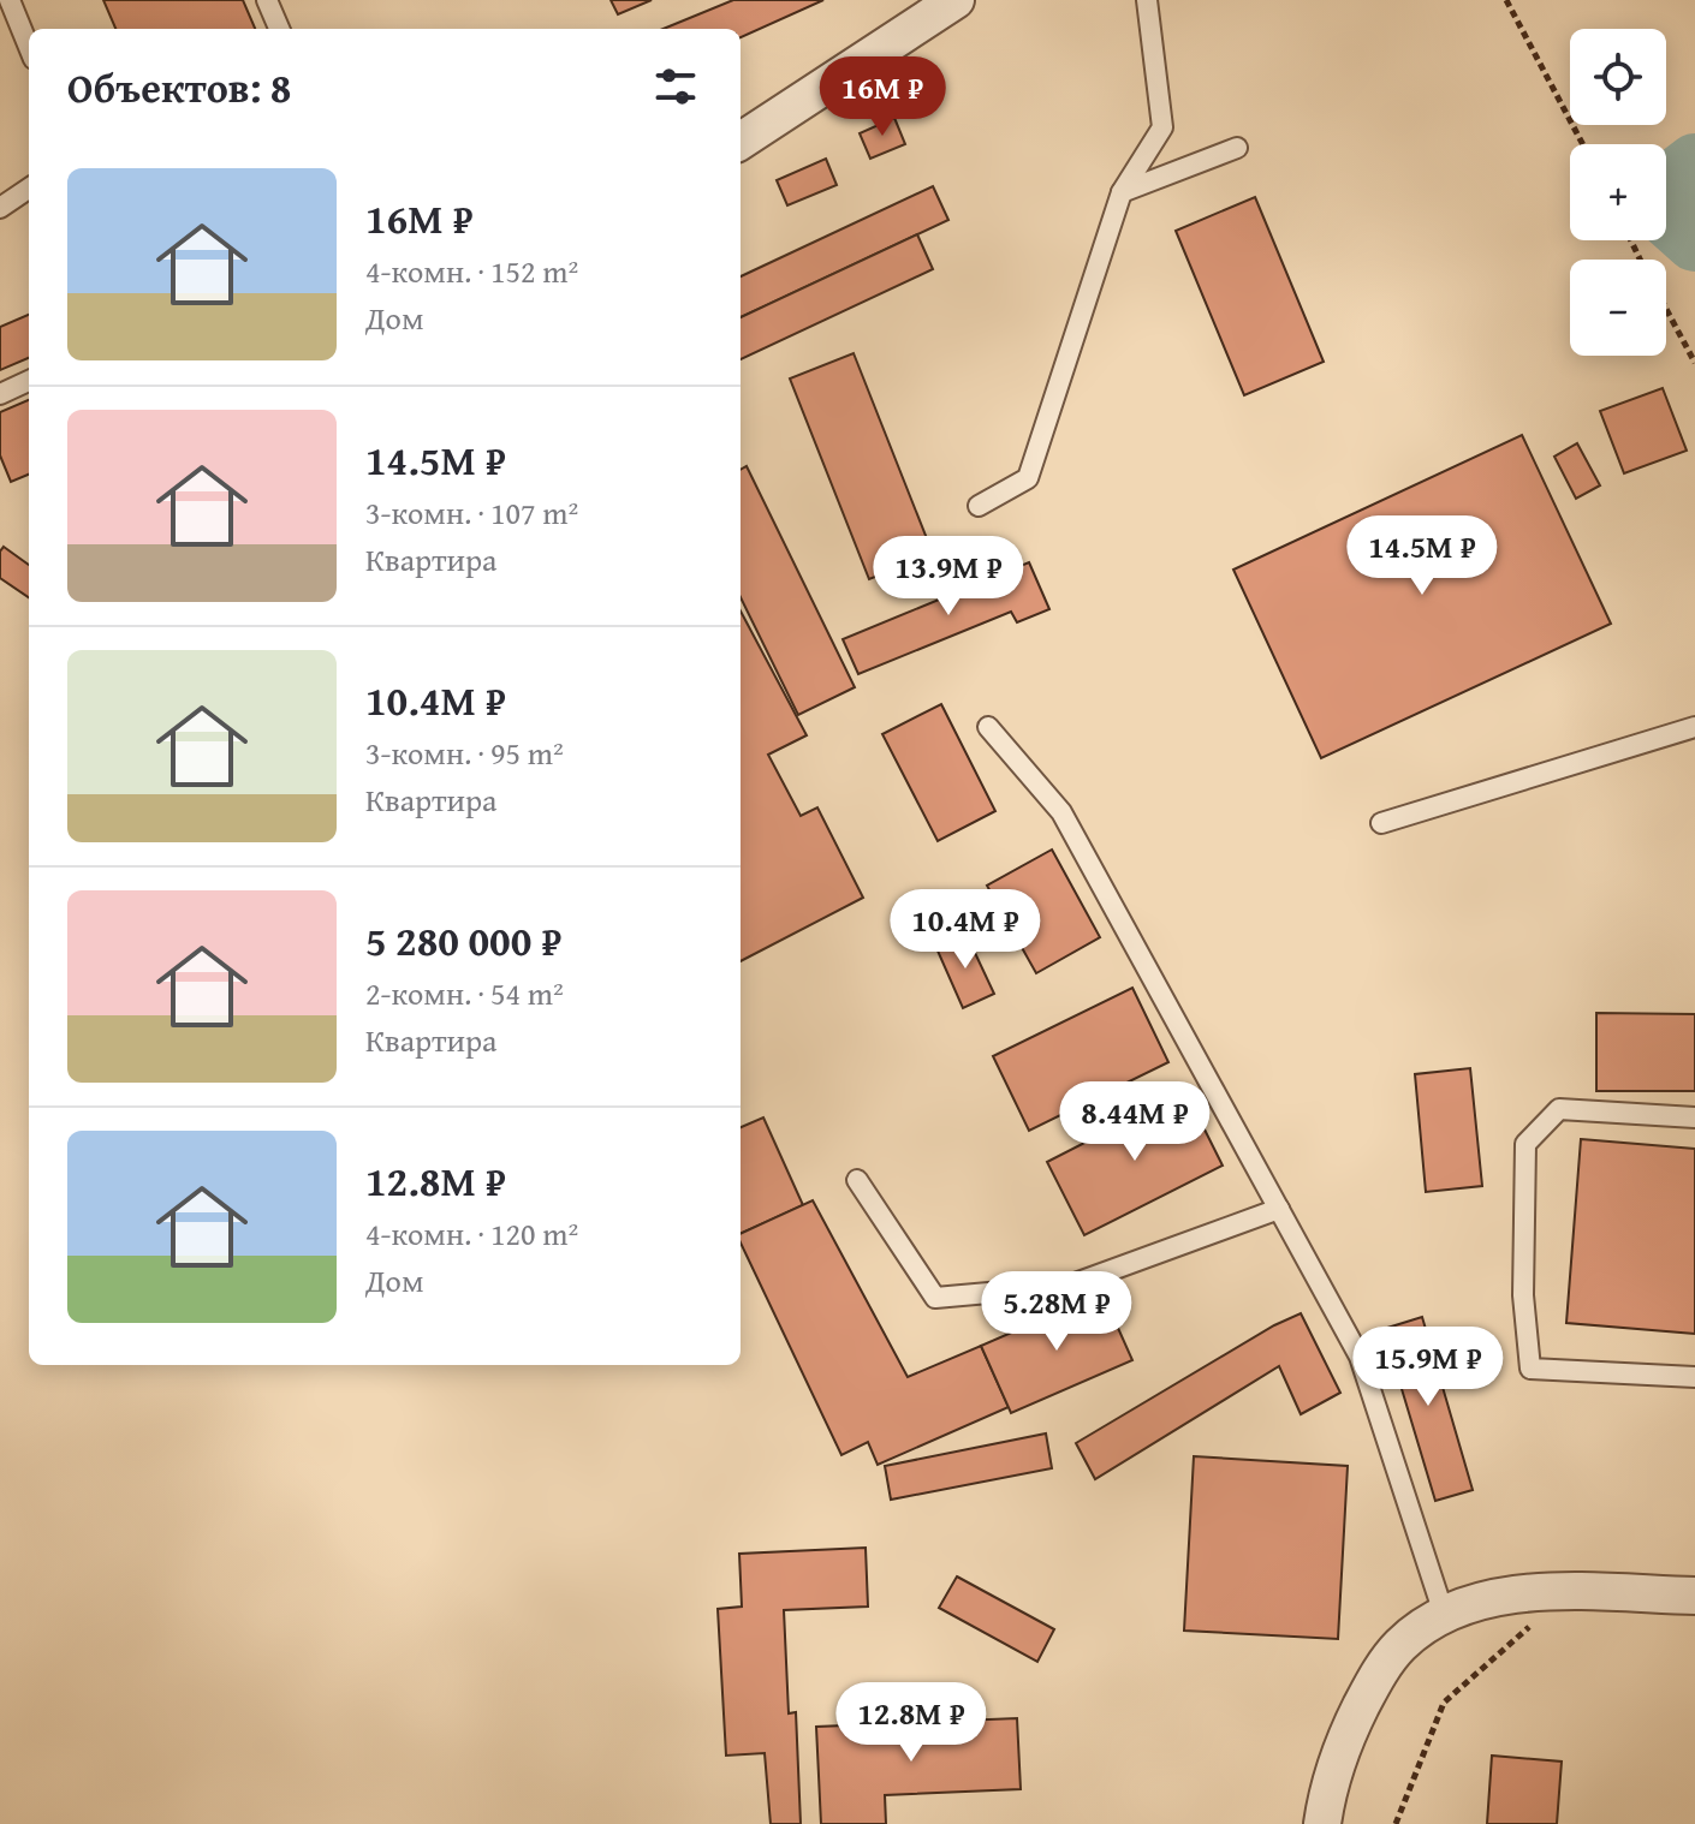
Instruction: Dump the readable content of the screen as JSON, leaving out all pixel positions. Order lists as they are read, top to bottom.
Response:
{
  "page": {
    "map_buttons": ["+", "−"],
    "heading": "Объектов: 8",
    "price": [
      "16M ₽",
      "14.5M ₽",
      "13.9M ₽",
      "10.4M ₽",
      "8.44M ₽",
      "5.28M ₽",
      "15.9M ₽",
      "12.8M ₽"
    ],
    "list": [
      {
        "name": "16M ₽",
        "note": "4-комн. · 152 m² · Дом"
      },
      {
        "name": "14.5M ₽",
        "note": "3-комн. · 107 m² · Квартира"
      },
      {
        "name": "10.4M ₽",
        "note": "3-комн. · 95 m² · Квартира"
      },
      {
        "name": "5 280 000 ₽",
        "note": "2-комн. · 54 m² · Квартира"
      },
      {
        "name": "12.8M ₽",
        "note": "4-комн. · 120 m² · Дом"
      }
    ]
  }
}
